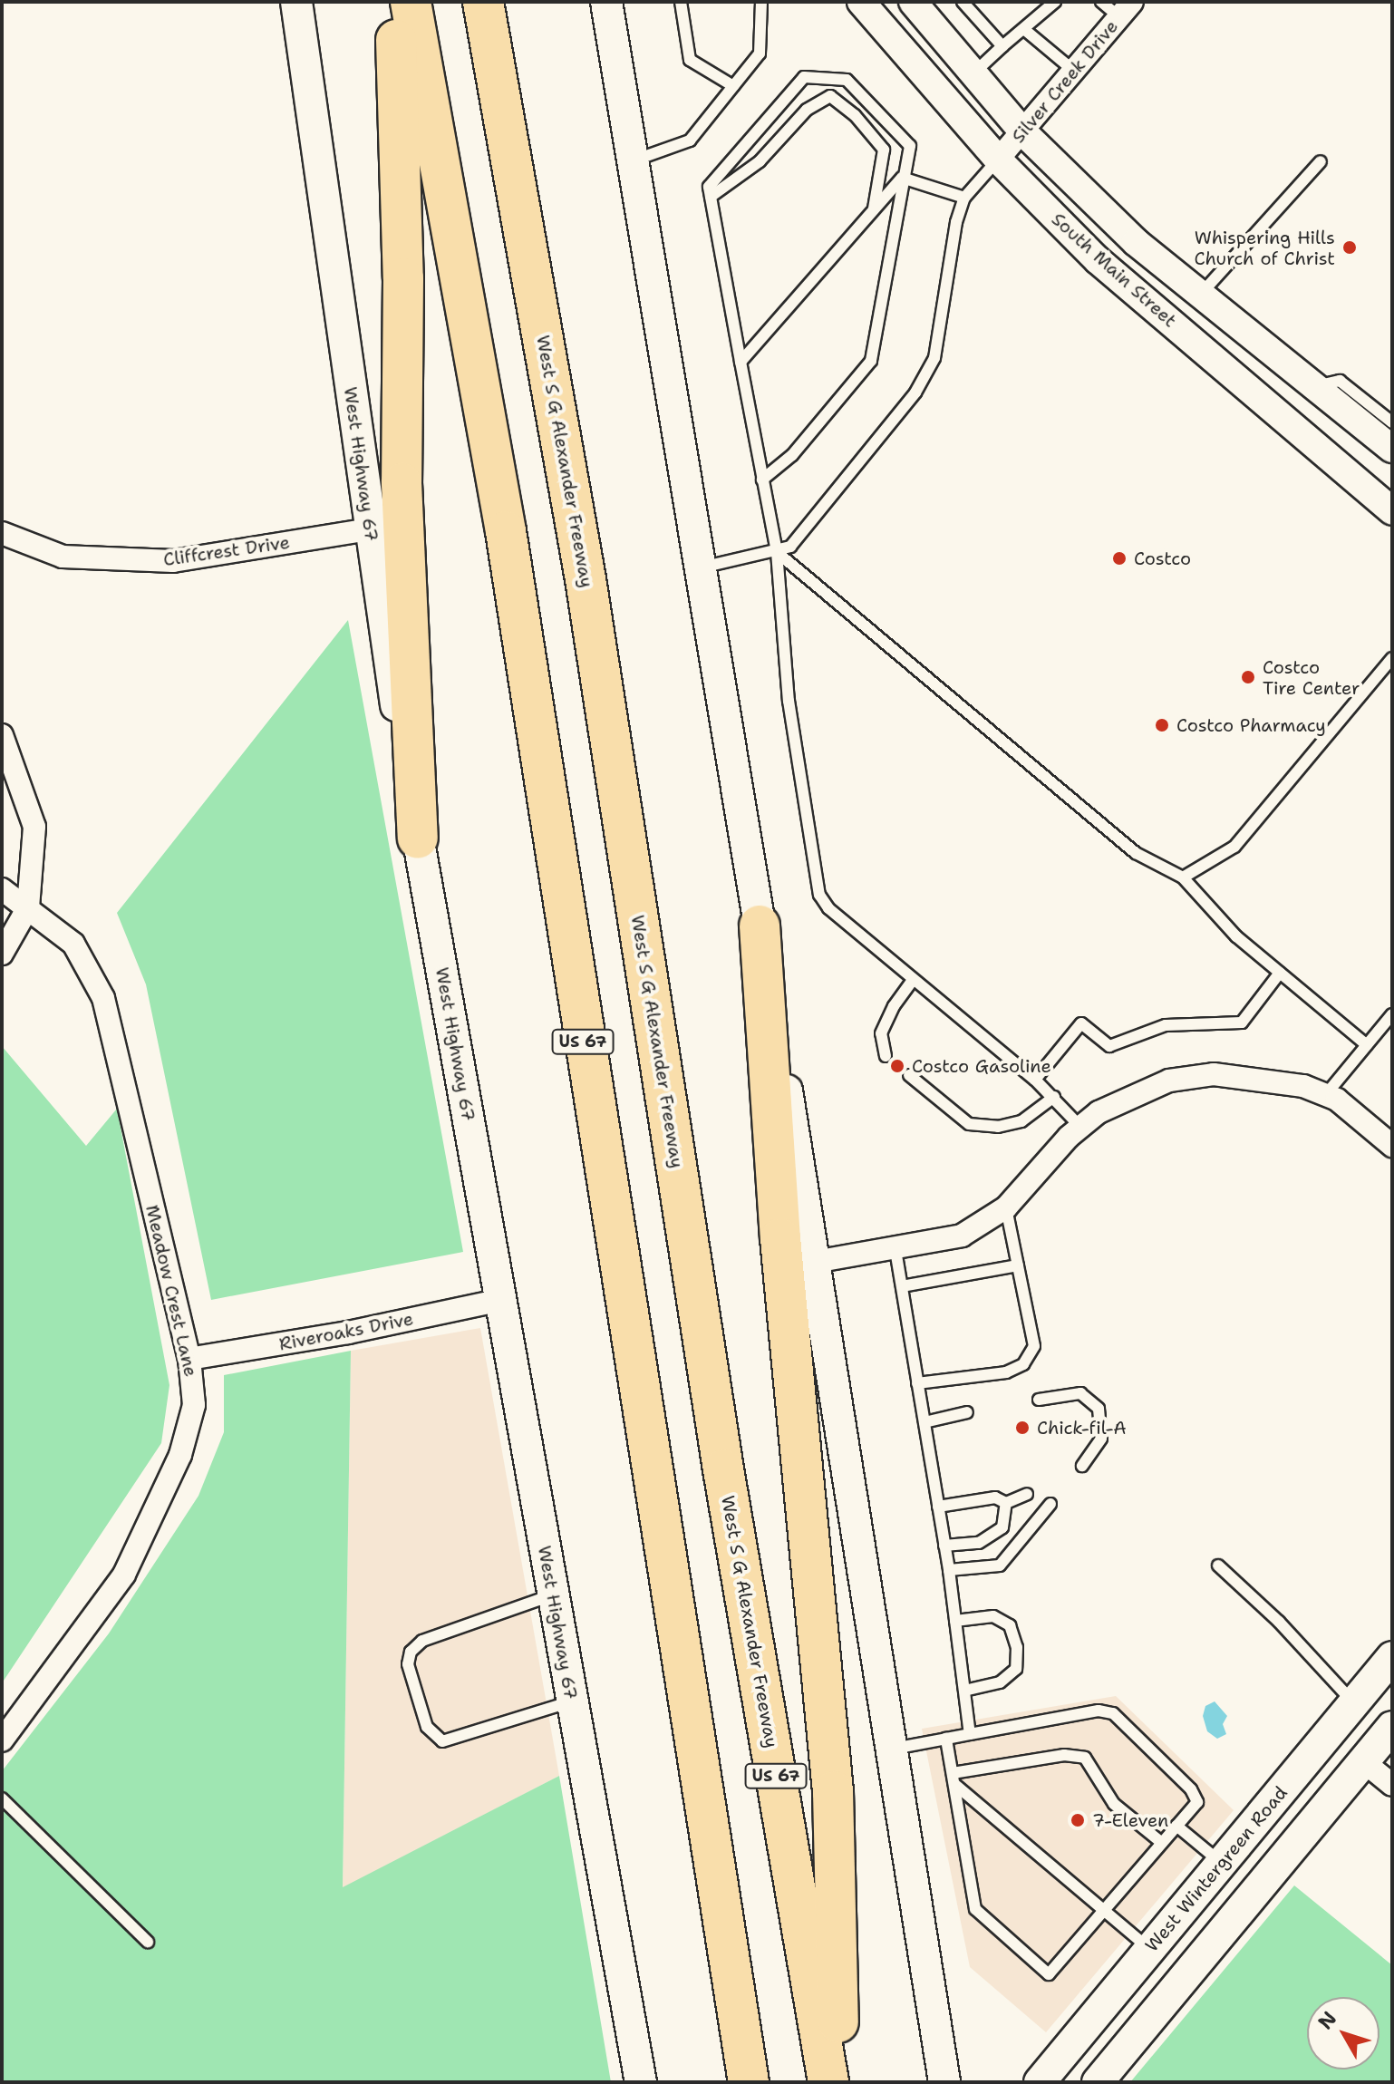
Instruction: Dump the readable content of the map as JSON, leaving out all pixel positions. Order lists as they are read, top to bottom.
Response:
{
  "streets": {
    "highway": ["West S G Alexander Freeway", "US 67"],
    "main road": ["West Highway 67", "West Wintergreen Road"],
    "street": [
      "Silver Creek Drive",
      "South Main Street",
      "Cliffcrest Drive",
      "Meadow Crest Lane",
      "Riveroaks Drive"
    ]
  },
  "crossings": [
    ["Silver Creek Drive", "South Main Street"],
    ["West Highway 67", "Cliffcrest Drive"],
    ["West Highway 67", "Riveroaks Drive"],
    ["Meadow Crest Lane", "Riveroaks Drive"]
  ],
  "places": [
    "Whispering Hills Church of Christ",
    "Costco",
    "Costco Tire Center",
    "Costco Pharmacy",
    "Costco Gasoline",
    "Chick-fil-A",
    "7-Eleven"
  ],
  "north": "top left"
}
